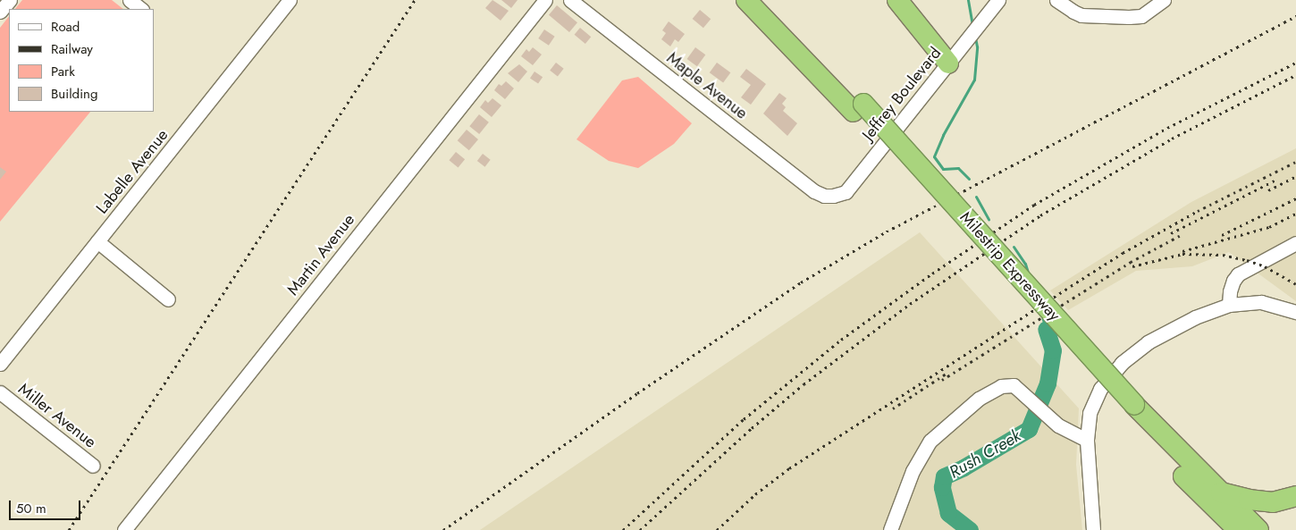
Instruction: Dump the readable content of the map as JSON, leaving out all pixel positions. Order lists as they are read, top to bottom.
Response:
{
  "streets": {
    "highway": ["Milestrip Expressway"],
    "street": [
      "Maple Avenue",
      "Jeffrey Boulevard",
      "Labelle Avenue",
      "Martin Avenue",
      "Miller Avenue"
    ]
  },
  "crossings": [
    ["Maple Avenue", "Jeffrey Boulevard"]
  ],
  "water": ["Rush Creek"],
  "legend": [
    "Road",
    "Railway",
    "Park",
    "Building"
  ],
  "scale_bar": "50 m"
}
